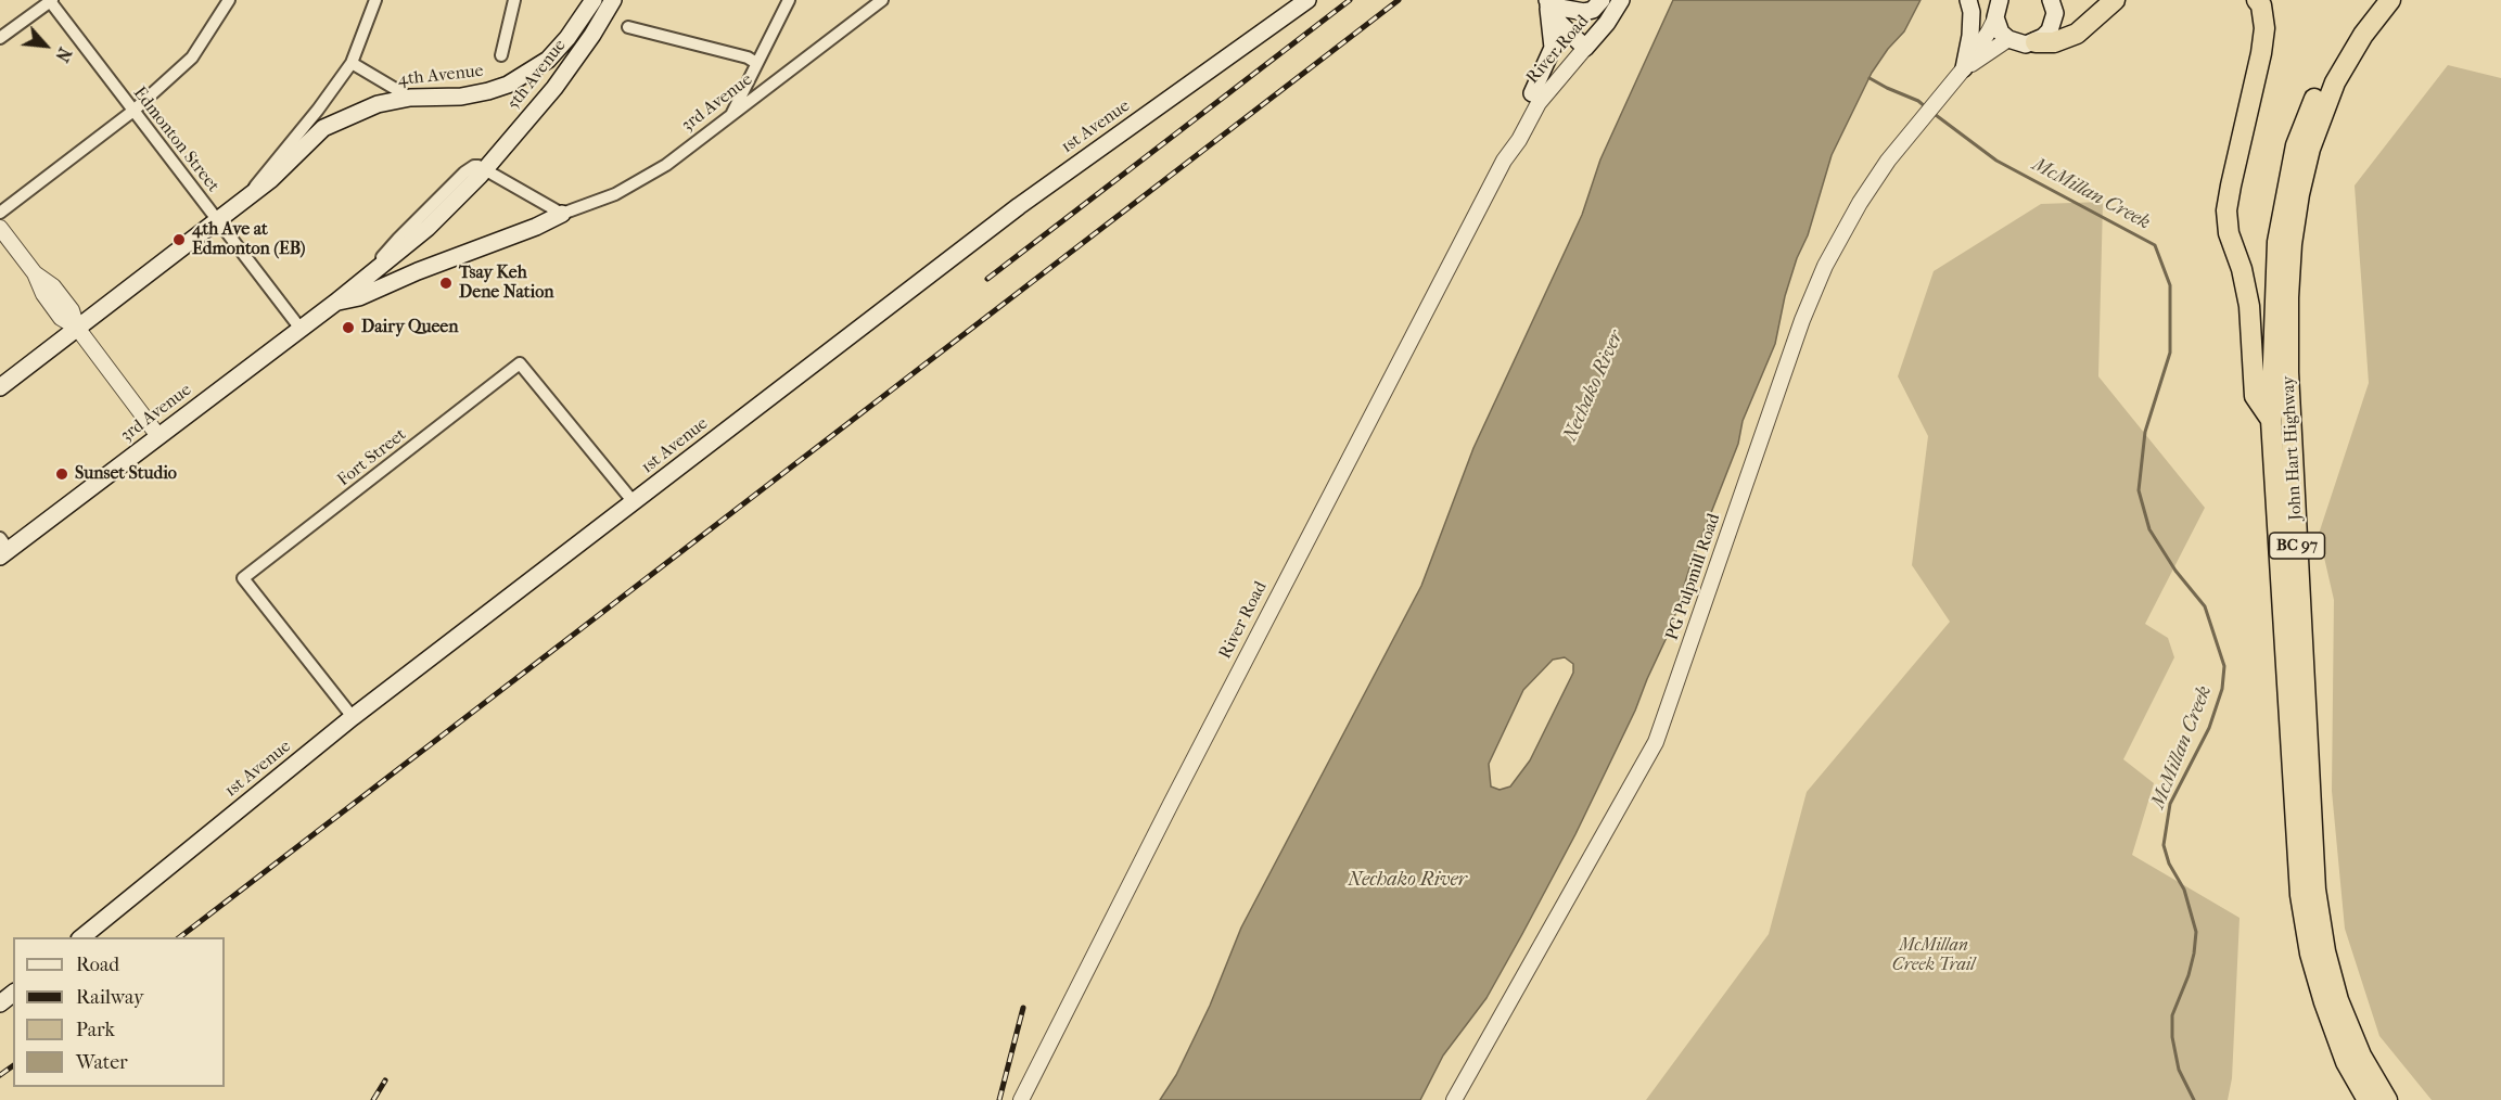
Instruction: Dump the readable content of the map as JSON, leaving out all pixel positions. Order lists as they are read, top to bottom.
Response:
{
  "streets": {
    "highway": ["John Hart Highway", "BC 97"],
    "main road": [
      "River Road",
      "5th Avenue",
      "4th Avenue",
      "3rd Avenue",
      "1st Avenue"
    ],
    "street": ["Edmonton Street", "Fort Street", "PG Pulpmill Road"]
  },
  "crossings": [
    ["5th Avenue", "4th Avenue"],
    ["5th Avenue", "3rd Avenue"],
    ["4th Avenue", "Edmonton Street"],
    ["3rd Avenue", "Edmonton Street"],
    ["1st Avenue", "Fort Street"]
  ],
  "water": ["McMillan Creek", "Nechako River"],
  "parks": ["McMillan Creek Trail"],
  "places": [
    "4th Ave at Edmonton (EB)",
    "Tsay Keh Dene Nation",
    "Dairy Queen",
    "Sunset Studio"
  ],
  "legend": [
    "Road",
    "Railway",
    "Park",
    "Water"
  ],
  "north": "bottom right"
}
